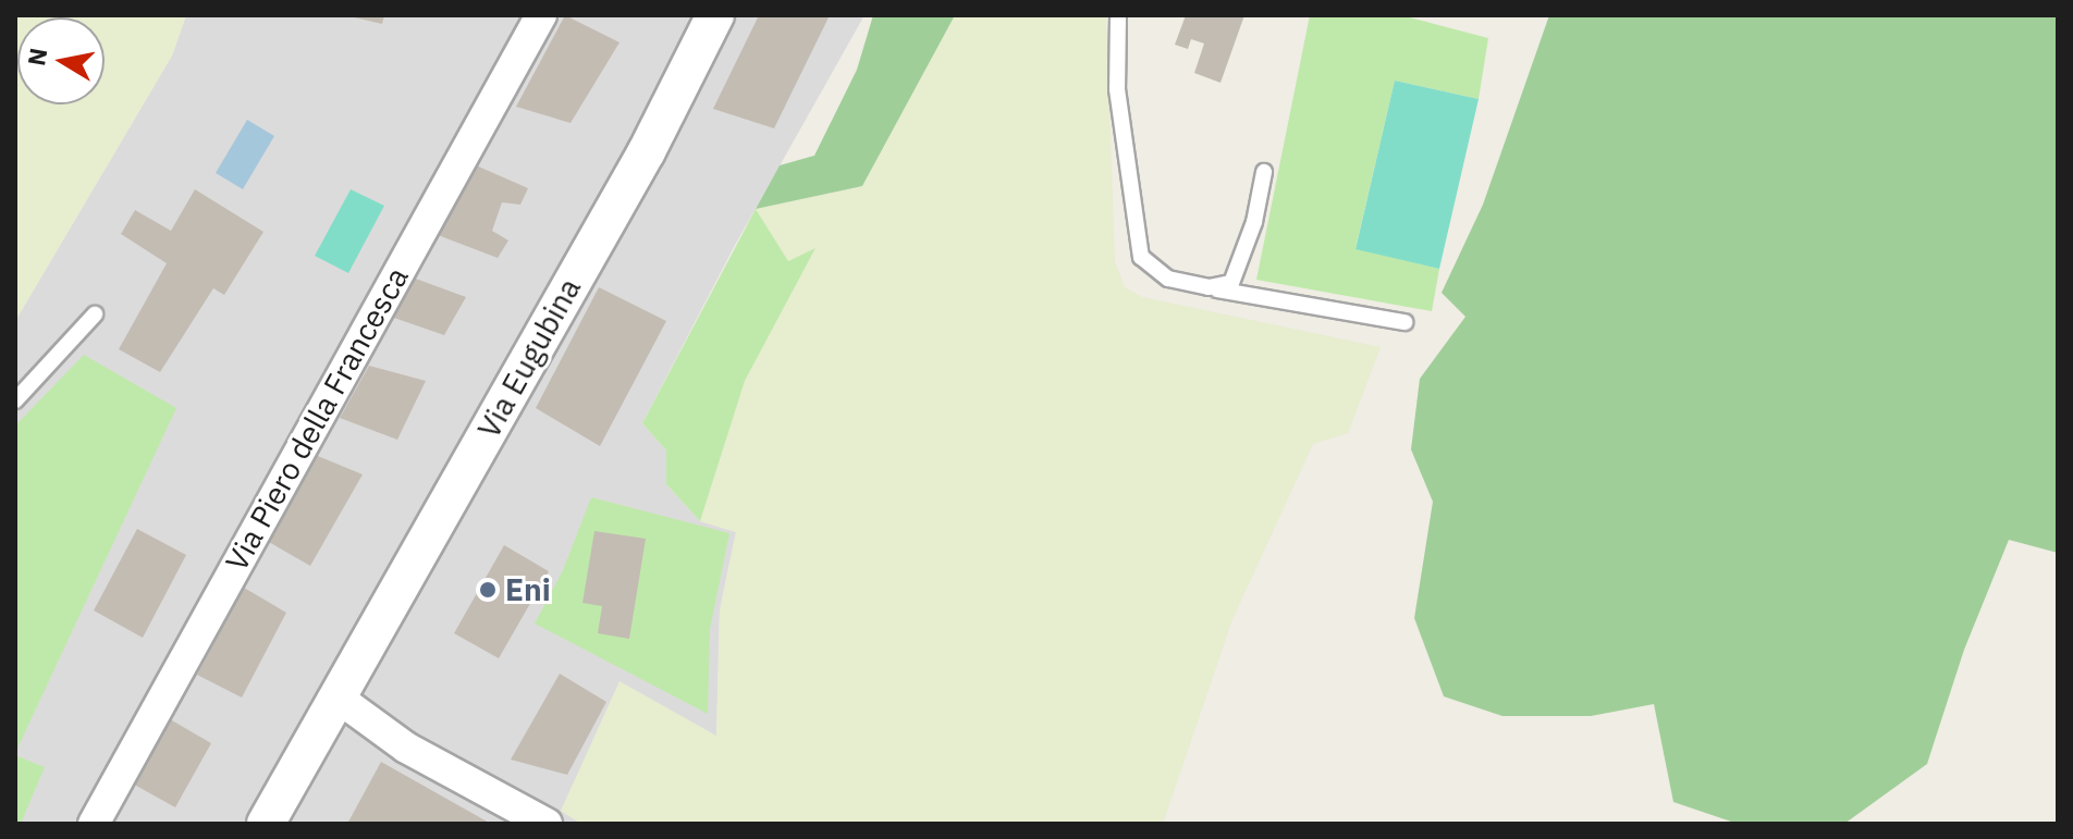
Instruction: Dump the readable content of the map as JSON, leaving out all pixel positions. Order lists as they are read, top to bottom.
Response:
{
  "streets": {
    "street": ["Via Eugubina", "Via Piero della Francesca"]
  },
  "places": ["Eni"],
  "north": "left"
}
